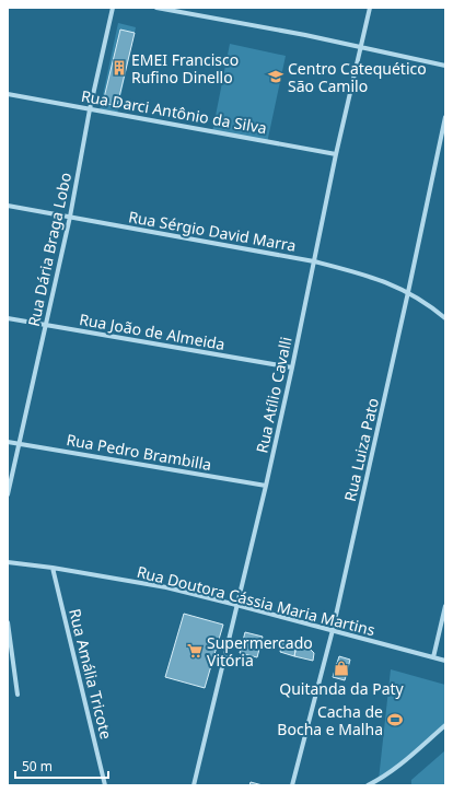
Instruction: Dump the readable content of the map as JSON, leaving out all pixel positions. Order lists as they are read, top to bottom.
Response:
{
  "streets": {
    "street": [
      "Rua Darci Antônio da Silva",
      "Rua Sérgio David Marra",
      "Rua Dária Braga Lobo",
      "Rua João de Almeida",
      "Rua Atílio Cavalli",
      "Rua Luiza Pato",
      "Rua Pedro Brambilla",
      "Rua Doutora Cássia Maria Martins",
      "Rua Amália Tricote"
    ]
  },
  "crossings": [
    ["Rua Darci Antônio da Silva", "Rua Dária Braga Lobo"],
    ["Rua Darci Antônio da Silva", "Rua Atílio Cavalli"],
    ["Rua Sérgio David Marra", "Rua Dária Braga Lobo"],
    ["Rua Sérgio David Marra", "Rua Atílio Cavalli"],
    ["Rua Sérgio David Marra", "Rua Luiza Pato"],
    ["Rua Dária Braga Lobo", "Rua João de Almeida"],
    ["Rua Dária Braga Lobo", "Rua Pedro Brambilla"],
    ["Rua João de Almeida", "Rua Atílio Cavalli"],
    ["Rua Atílio Cavalli", "Rua Pedro Brambilla"],
    ["Rua Atílio Cavalli", "Rua Doutora Cássia Maria Martins"],
    ["Rua Luiza Pato", "Rua Doutora Cássia Maria Martins"],
    ["Rua Doutora Cássia Maria Martins", "Rua Amália Tricote"]
  ],
  "places": {
    "building": ["EMEI Francisco Rufino Dinello"],
    "school or university": ["Centro Catequético São Camilo"],
    "supermarket": ["Supermercado Vitória"],
    "shop": ["Quitanda da Paty"],
    "sports": ["Cacha de Bocha e Malha"]
  },
  "scale_bar": "50 m"
}
